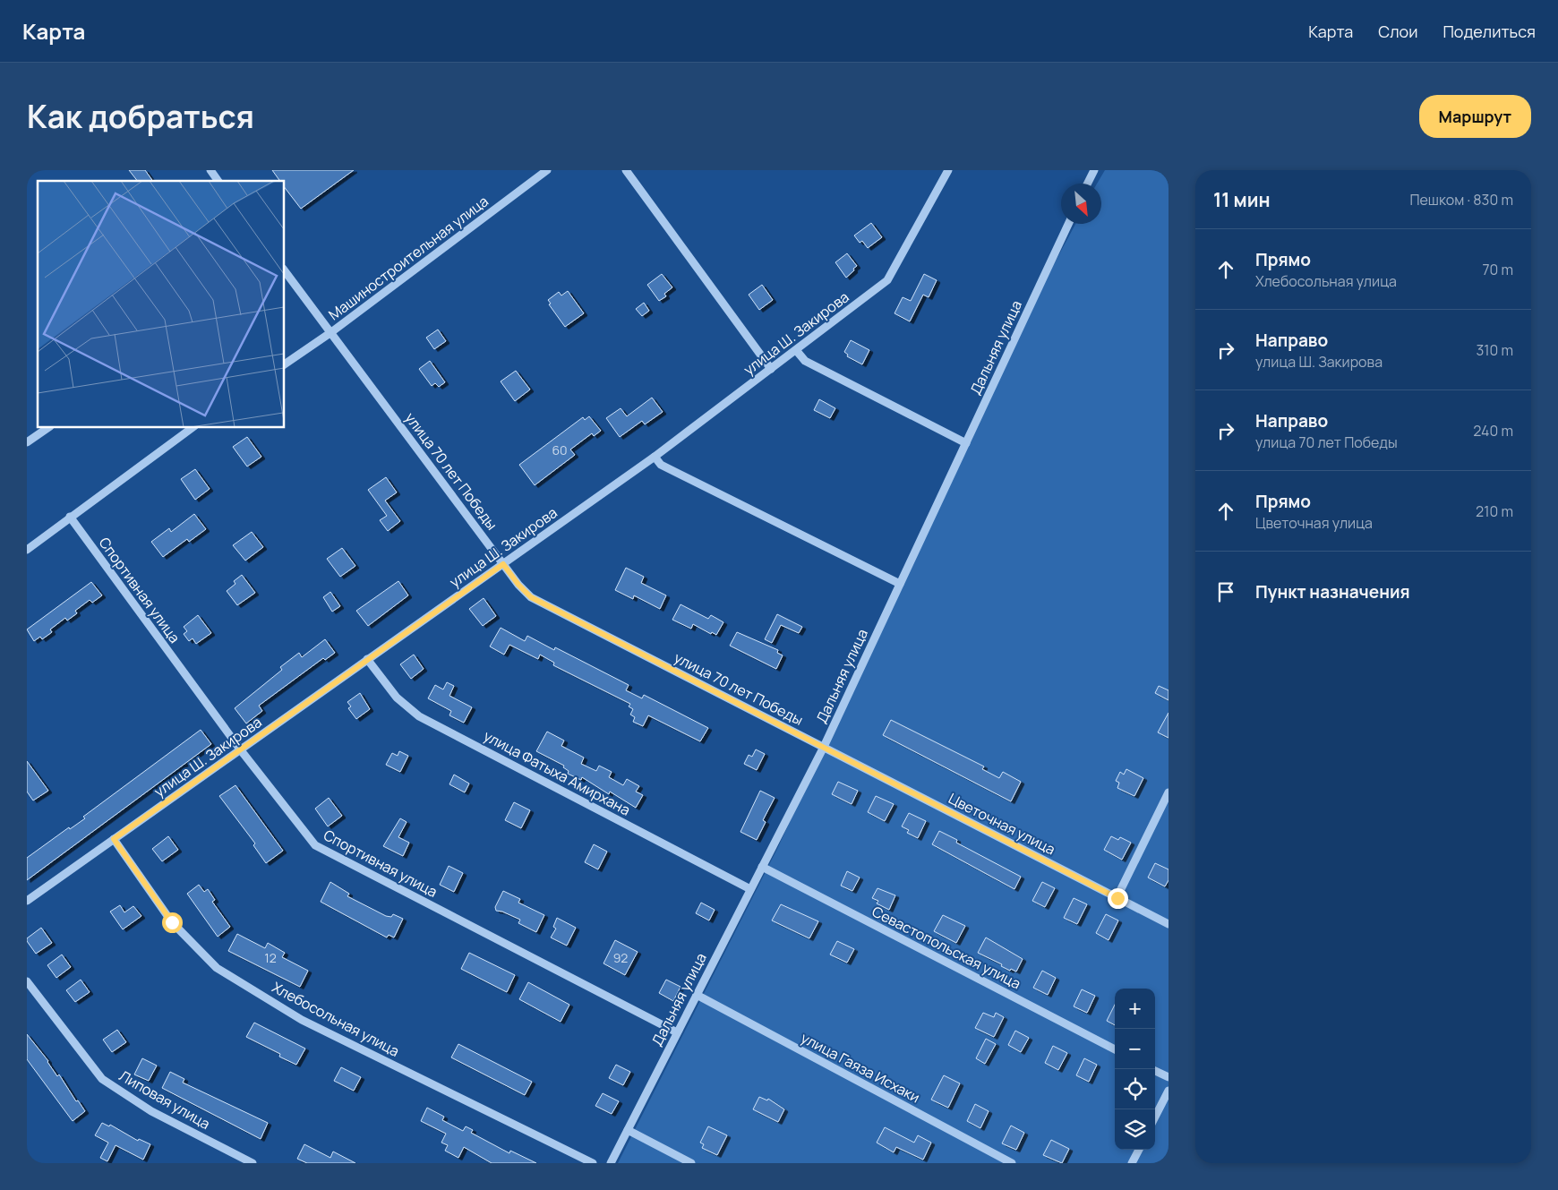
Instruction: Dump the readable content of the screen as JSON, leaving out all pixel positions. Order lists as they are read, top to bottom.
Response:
{
  "streets": {
    "street": [
      "Машиностроительная улица",
      "улица Ш. Закирова",
      "Дальняя улица",
      "улица 70 лет Победы",
      "Спортивная улица",
      "улица Фатыха Амирхана",
      "Цветочная улица",
      "Севастопольская улица",
      "Хлебосольная улица",
      "улица Гаяза Исхаки",
      "Липовая улица"
    ]
  },
  "crossings": [
    ["Машиностроительная улица", "улица 70 лет Победы"],
    ["улица Ш. Закирова", "улица 70 лет Победы"],
    ["улица Ш. Закирова", "Спортивная улица"],
    ["улица Ш. Закирова", "улица Фатыха Амирхана"],
    ["улица Ш. Закирова", "Хлебосольная улица"],
    ["Дальняя улица", "улица 70 лет Победы"],
    ["Дальняя улица", "Спортивная улица"],
    ["Дальняя улица", "улица Фатыха Амирхана"],
    ["Дальняя улица", "Цветочная улица"],
    ["Дальняя улица", "Севастопольская улица"],
    ["Дальняя улица", "улица Гаяза Исхаки"],
    ["улица 70 лет Победы", "Цветочная улица"]
  ],
  "house_numbers": ["60", "12", "92"],
  "north": "bottom right",
  "page": {
    "header": "Карта",
    "nav": ["Карта", "Слои", "Поделиться"],
    "title": "Как добраться",
    "buttons": "Маршрут",
    "heading": ["11 мин", "Пешком · 830 m"],
    "list": [
      ["Прямо", "Хлебосольная улица", "70 m"],
      ["Направо", "улица Ш. Закирова", "310 m"],
      ["Направо", "улица 70 лет Победы", "240 m"],
      ["Прямо", "Цветочная улица", "210 m"],
      "Пункт назначения"
    ],
    "map_buttons": ["+", "−"]
  }
}
